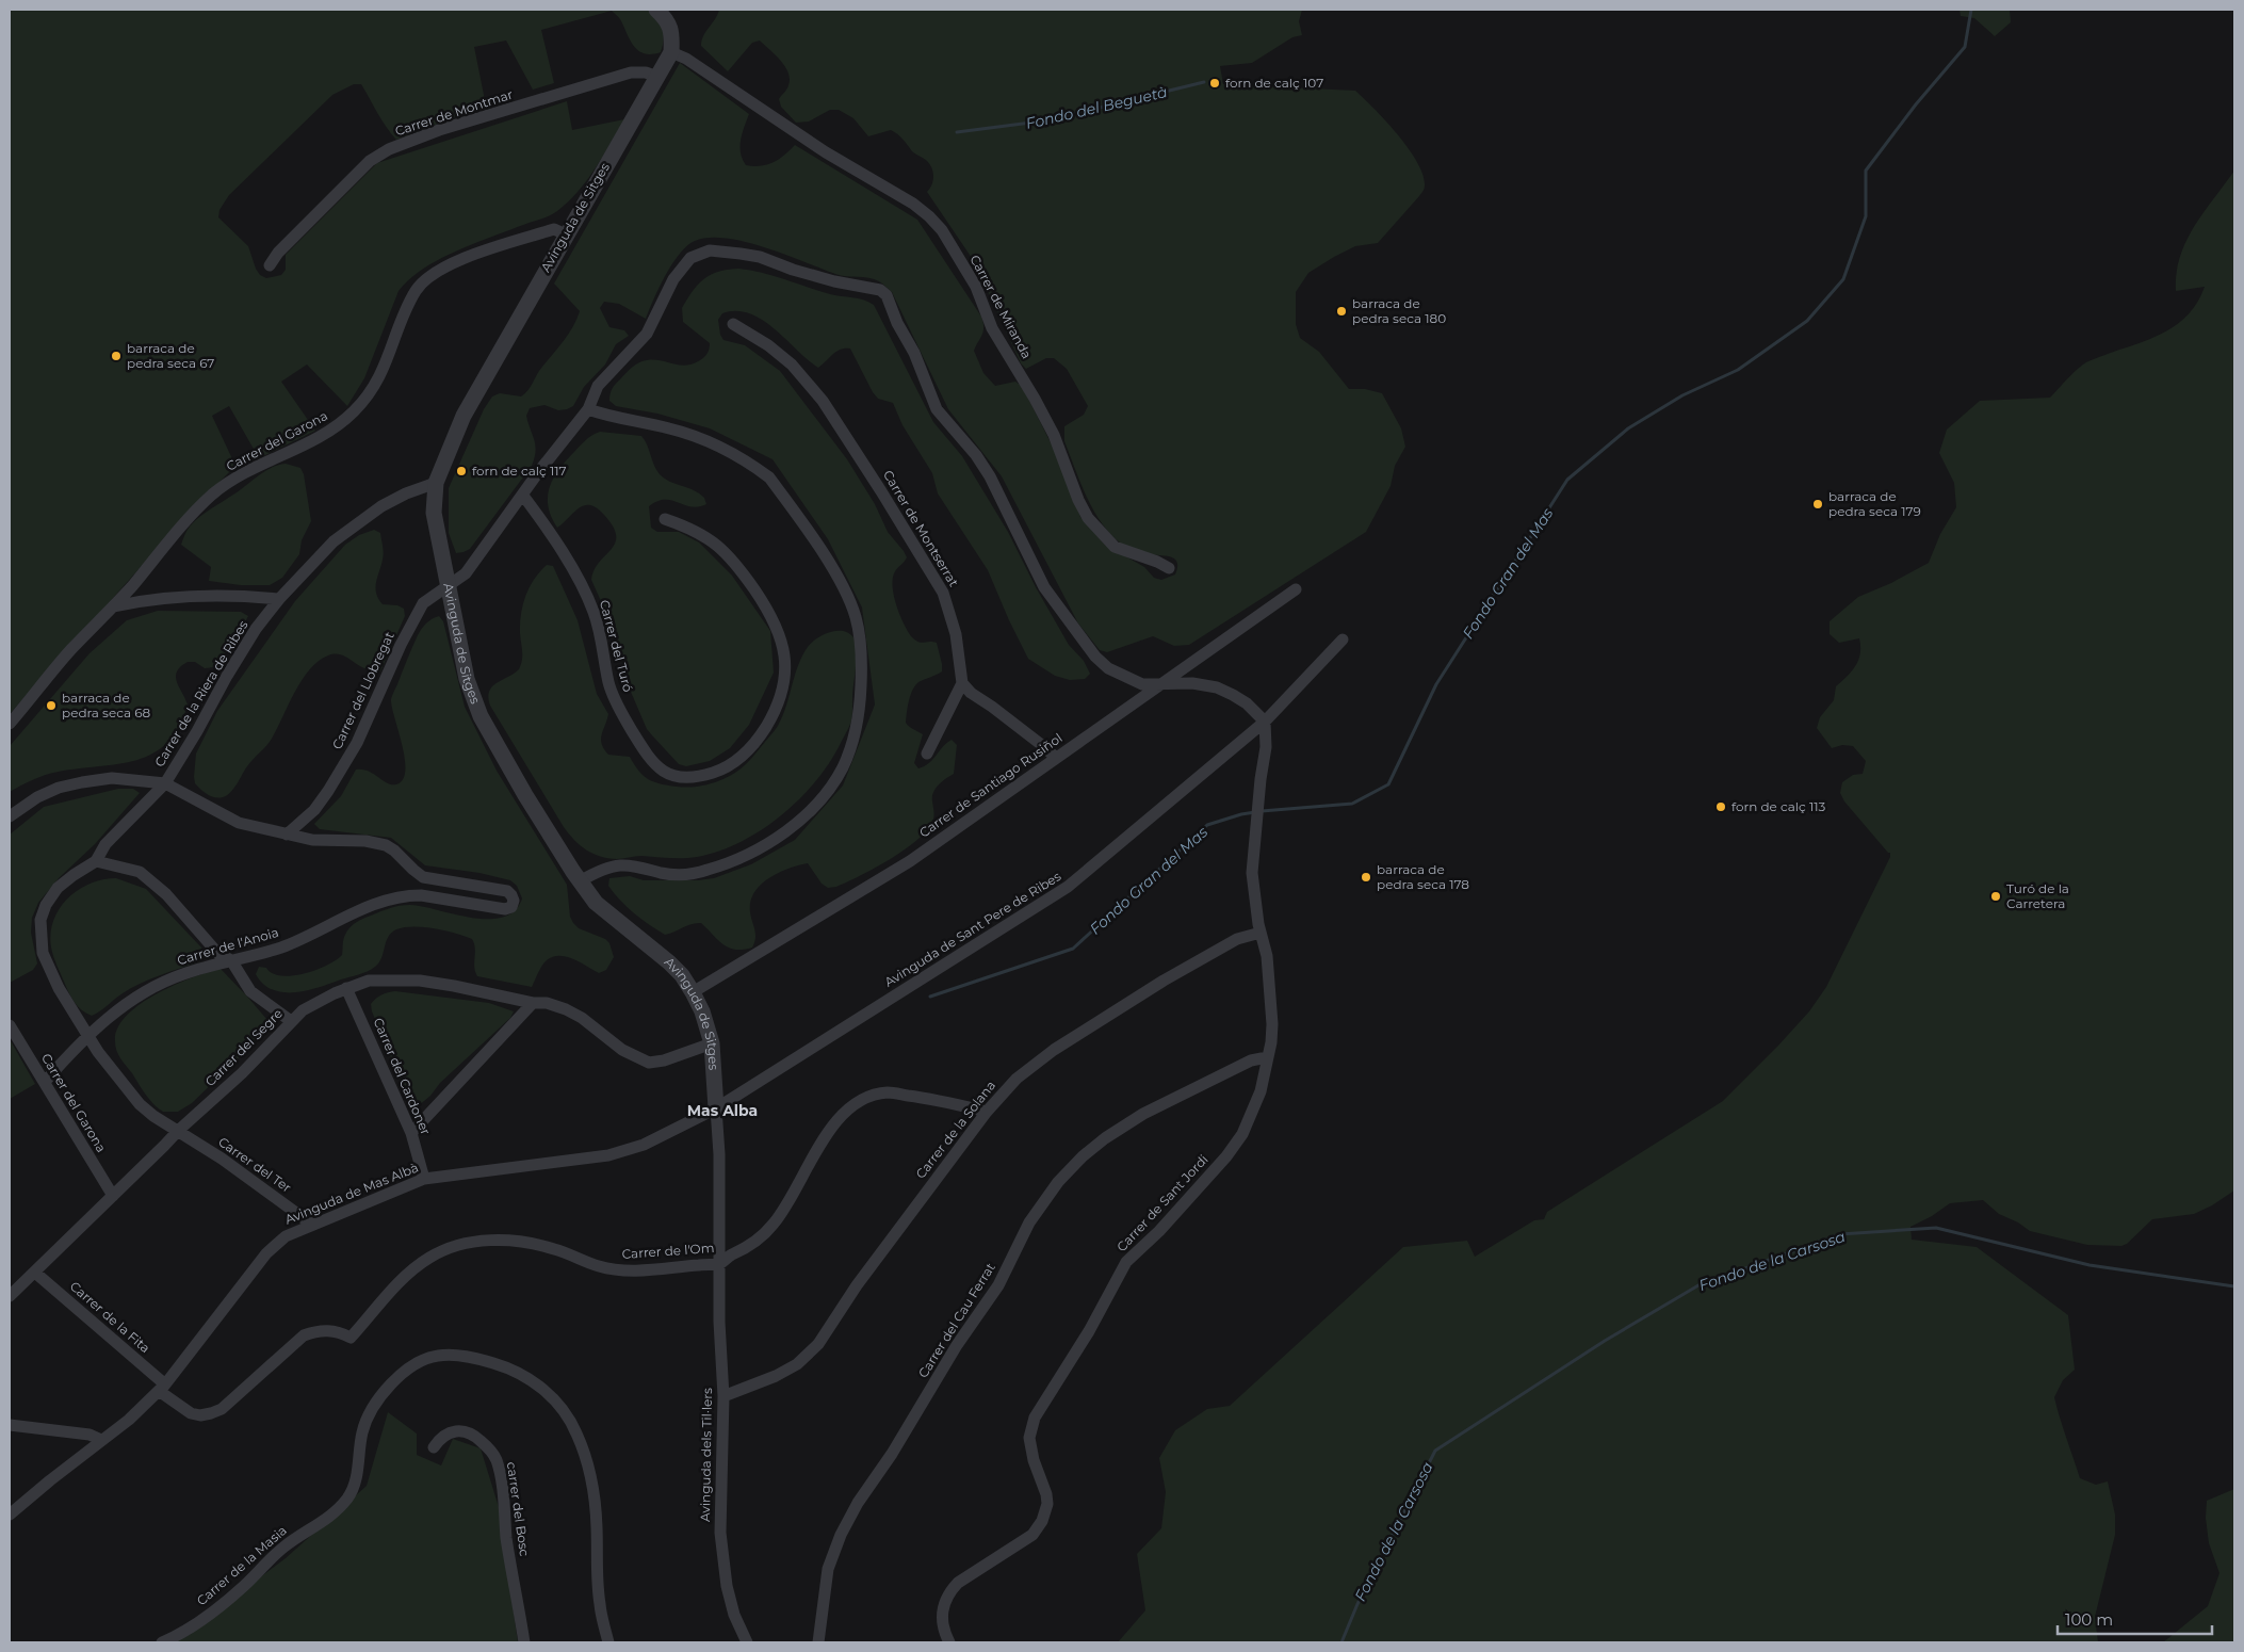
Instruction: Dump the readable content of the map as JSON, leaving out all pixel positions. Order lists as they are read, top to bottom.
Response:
{
  "streets": {
    "street": [
      "Carrer de Montmar",
      "Avinguda de Sitges",
      "Carrer de Miranda",
      "Carrer del Garona",
      "Carrer de Montserrat",
      "Carrer del Turó",
      "Carrer del Llobregat",
      "Carrer de la Riera de Ribes",
      "Carrer de Santiago Rusiñol",
      "Avinguda de Sant Pere de Ribes",
      "Carrer de l'Anoia",
      "Carrer del Segre",
      "Carrer del Cardoner",
      "Carrer de la Solana",
      "Carrer del Ter",
      "Avinguda de Mas Albà",
      "Carrer de Sant Jordi",
      "Carrer de l'Om",
      "Carrer de la Fita",
      "Carrer del Cau Ferrat",
      "Avinguda dels Til·lers",
      "carrer del Bosc",
      "Carrer de la Masia"
    ]
  },
  "crossings": [
    ["Carrer de Montmar", "Avinguda de Sitges"],
    ["Avinguda de Sitges", "Carrer de Miranda"],
    ["Avinguda de Sitges", "Carrer del Garona"],
    ["Avinguda de Sitges", "Carrer del Llobregat"],
    ["Avinguda de Sitges", "Carrer de la Riera de Ribes"],
    ["Avinguda de Sitges", "Carrer de Santiago Rusiñol"],
    ["Avinguda de Sitges", "Avinguda de Sant Pere de Ribes"],
    ["Avinguda de Sitges", "Carrer del Segre"],
    ["Avinguda de Sitges", "Avinguda de Mas Albà"],
    ["Avinguda de Sitges", "Carrer de l'Om"],
    ["Avinguda de Sitges", "Avinguda dels Til·lers"],
    ["Carrer del Garona", "Carrer de l'Anoia"],
    ["Carrer del Garona", "Carrer del Segre"],
    ["Carrer del Turó", "Carrer del Llobregat"],
    ["Carrer del Llobregat", "Carrer de Santiago Rusiñol"],
    ["Carrer de la Riera de Ribes", "Carrer del Ter"],
    ["Avinguda de Sant Pere de Ribes", "Avinguda de Mas Albà"],
    ["Avinguda de Sant Pere de Ribes", "Carrer de Sant Jordi"],
    ["Carrer de l'Anoia", "Carrer del Ter"],
    ["Carrer del Segre", "Carrer del Cardoner"],
    ["Carrer del Segre", "Carrer del Ter"],
    ["Carrer del Segre", "Carrer de la Fita"],
    ["Carrer del Cardoner", "Avinguda de Mas Albà"],
    ["Carrer de la Solana", "Carrer de Sant Jordi"],
    ["Carrer de la Solana", "Carrer de l'Om"],
    ["Carrer de la Solana", "Avinguda dels Til·lers"],
    ["Carrer del Ter", "Avinguda de Mas Albà"],
    ["Avinguda de Mas Albà", "Carrer de l'Om"],
    ["Avinguda de Mas Albà", "Carrer de la Fita"],
    ["Carrer de Sant Jordi", "Carrer del Cau Ferrat"],
    ["Carrer de l'Om", "Carrer de la Fita"],
    ["Carrer de l'Om", "Avinguda dels Til·lers"]
  ],
  "districts": ["Mas Alba"],
  "water": ["Fondo del Beguetà", "Fondo Gran del Mas", "Fondo de la Carsosa"],
  "places": [
    "forn de calç 107",
    "barraca de pedra seca 180",
    "barraca de pedra seca 67",
    "forn de calç 117",
    "barraca de pedra seca 179",
    "barraca de pedra seca 68",
    "forn de calç 113",
    "barraca de pedra seca 178",
    "Turó de la Carretera"
  ],
  "scale_bar": "100 m"
}
